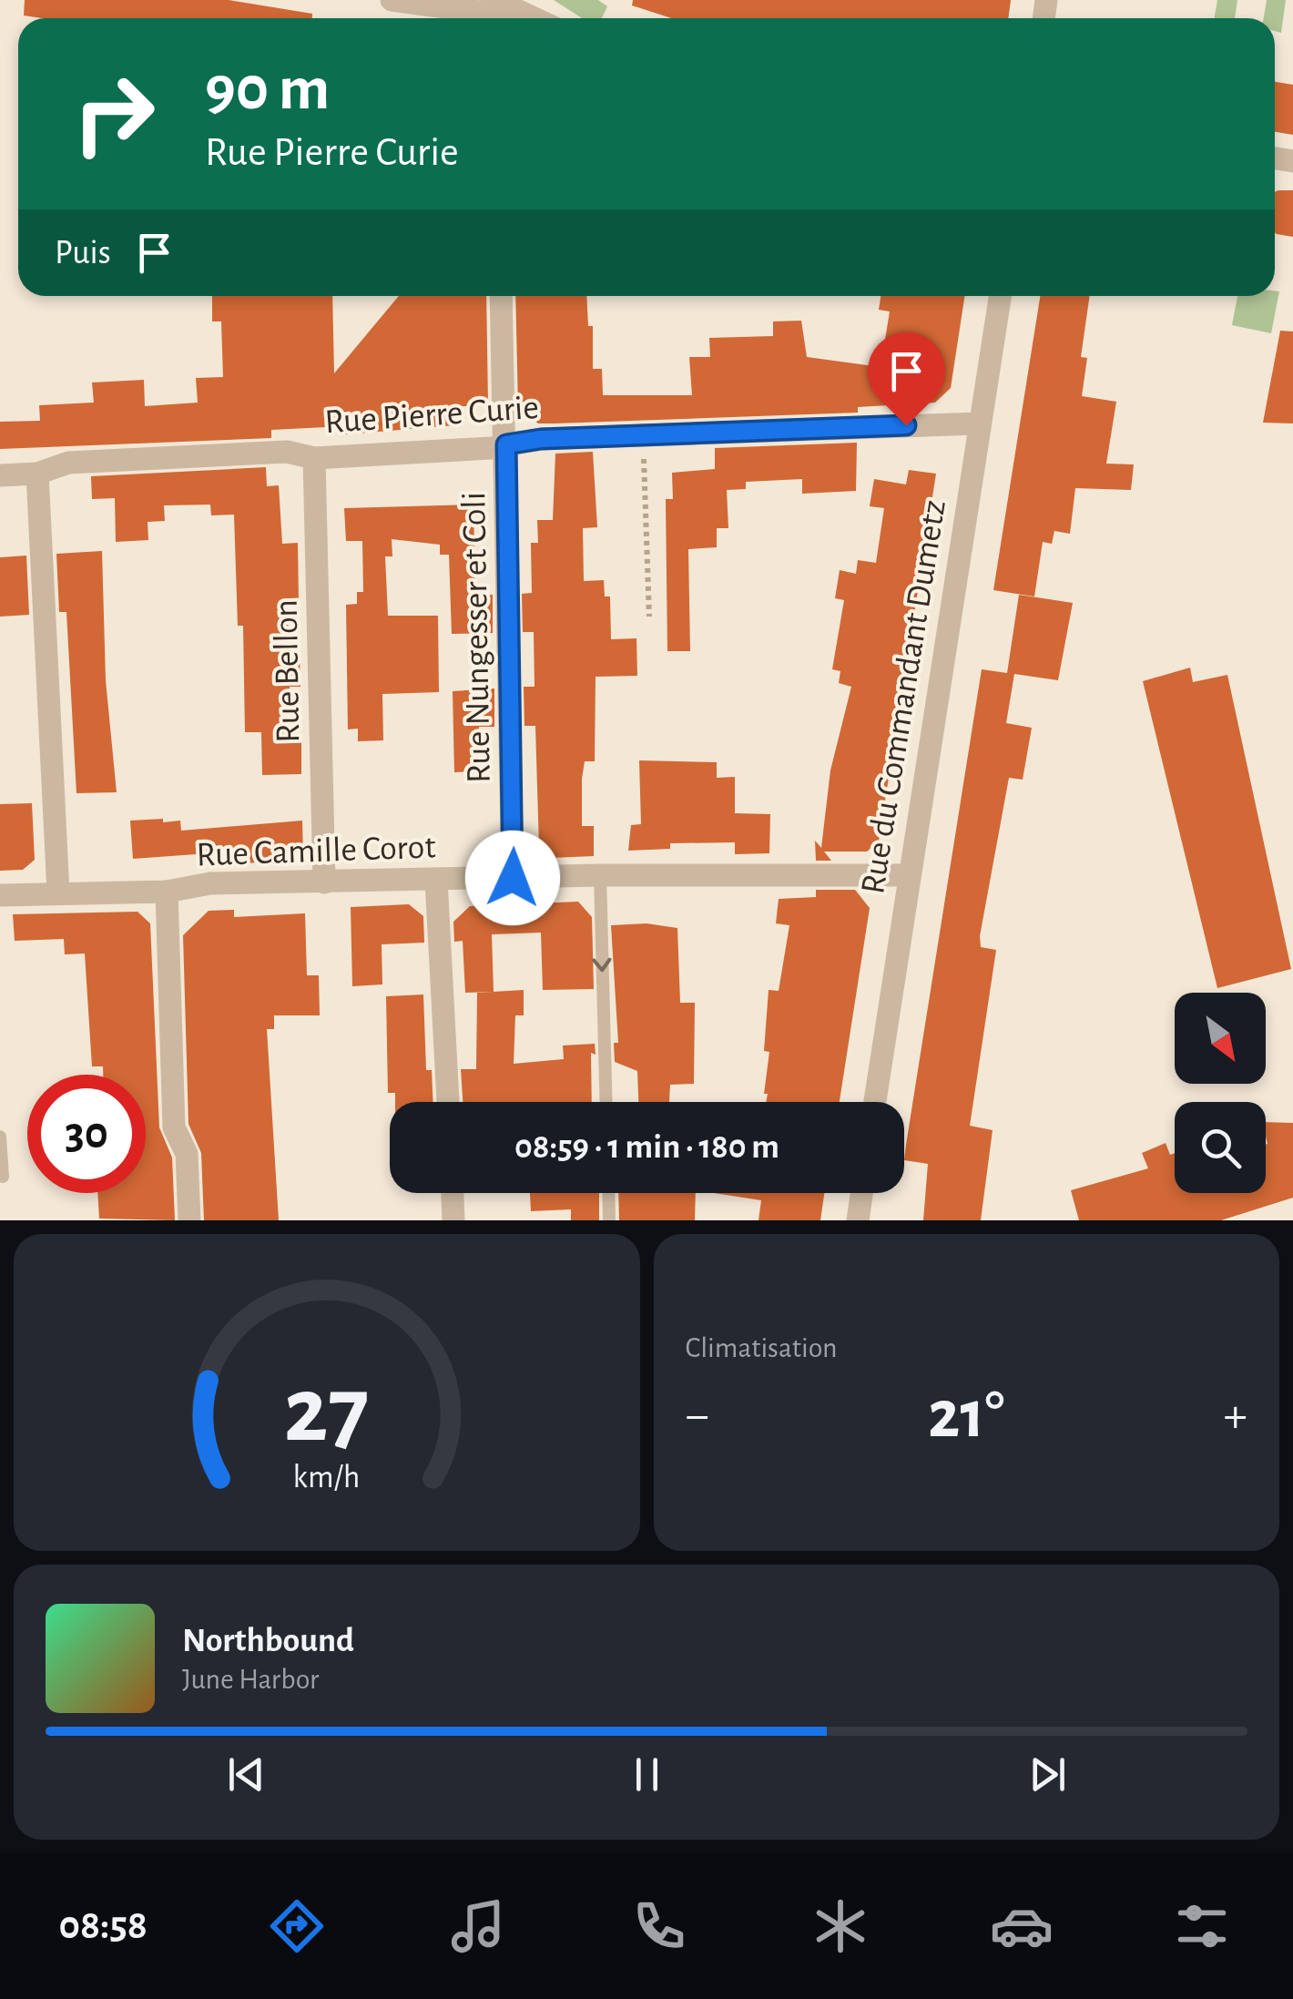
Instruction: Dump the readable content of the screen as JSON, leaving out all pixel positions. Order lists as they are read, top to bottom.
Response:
{
  "streets": {
    "street": [
      "Rue Pierre Curie",
      "Rue Nungesser et Coli",
      "Rue Bellon",
      "Rue du Commandant Dumetz",
      "Rue Camille Corot"
    ]
  },
  "crossings": [
    ["Rue Pierre Curie", "Rue Nungesser et Coli"],
    ["Rue Pierre Curie", "Rue Bellon"],
    ["Rue Pierre Curie", "Rue du Commandant Dumetz"],
    ["Rue Nungesser et Coli", "Rue Camille Corot"],
    ["Rue Bellon", "Rue Camille Corot"],
    ["Rue du Commandant Dumetz", "Rue Camille Corot"]
  ],
  "north": "bottom right",
  "page": {
    "turn": ["90 m", "Rue Pierre Curie"],
    "then": "Puis",
    "limit": "30",
    "trip": "08:59 · 1 min · 180 m",
    "tile": "Climatisation",
    "heat": ["−", "21°", "+"],
    "song": ["Northbound", "June Harbor"],
    "tabs": "08:58",
    "gauge": ["27", "km/h"]
  }
}
